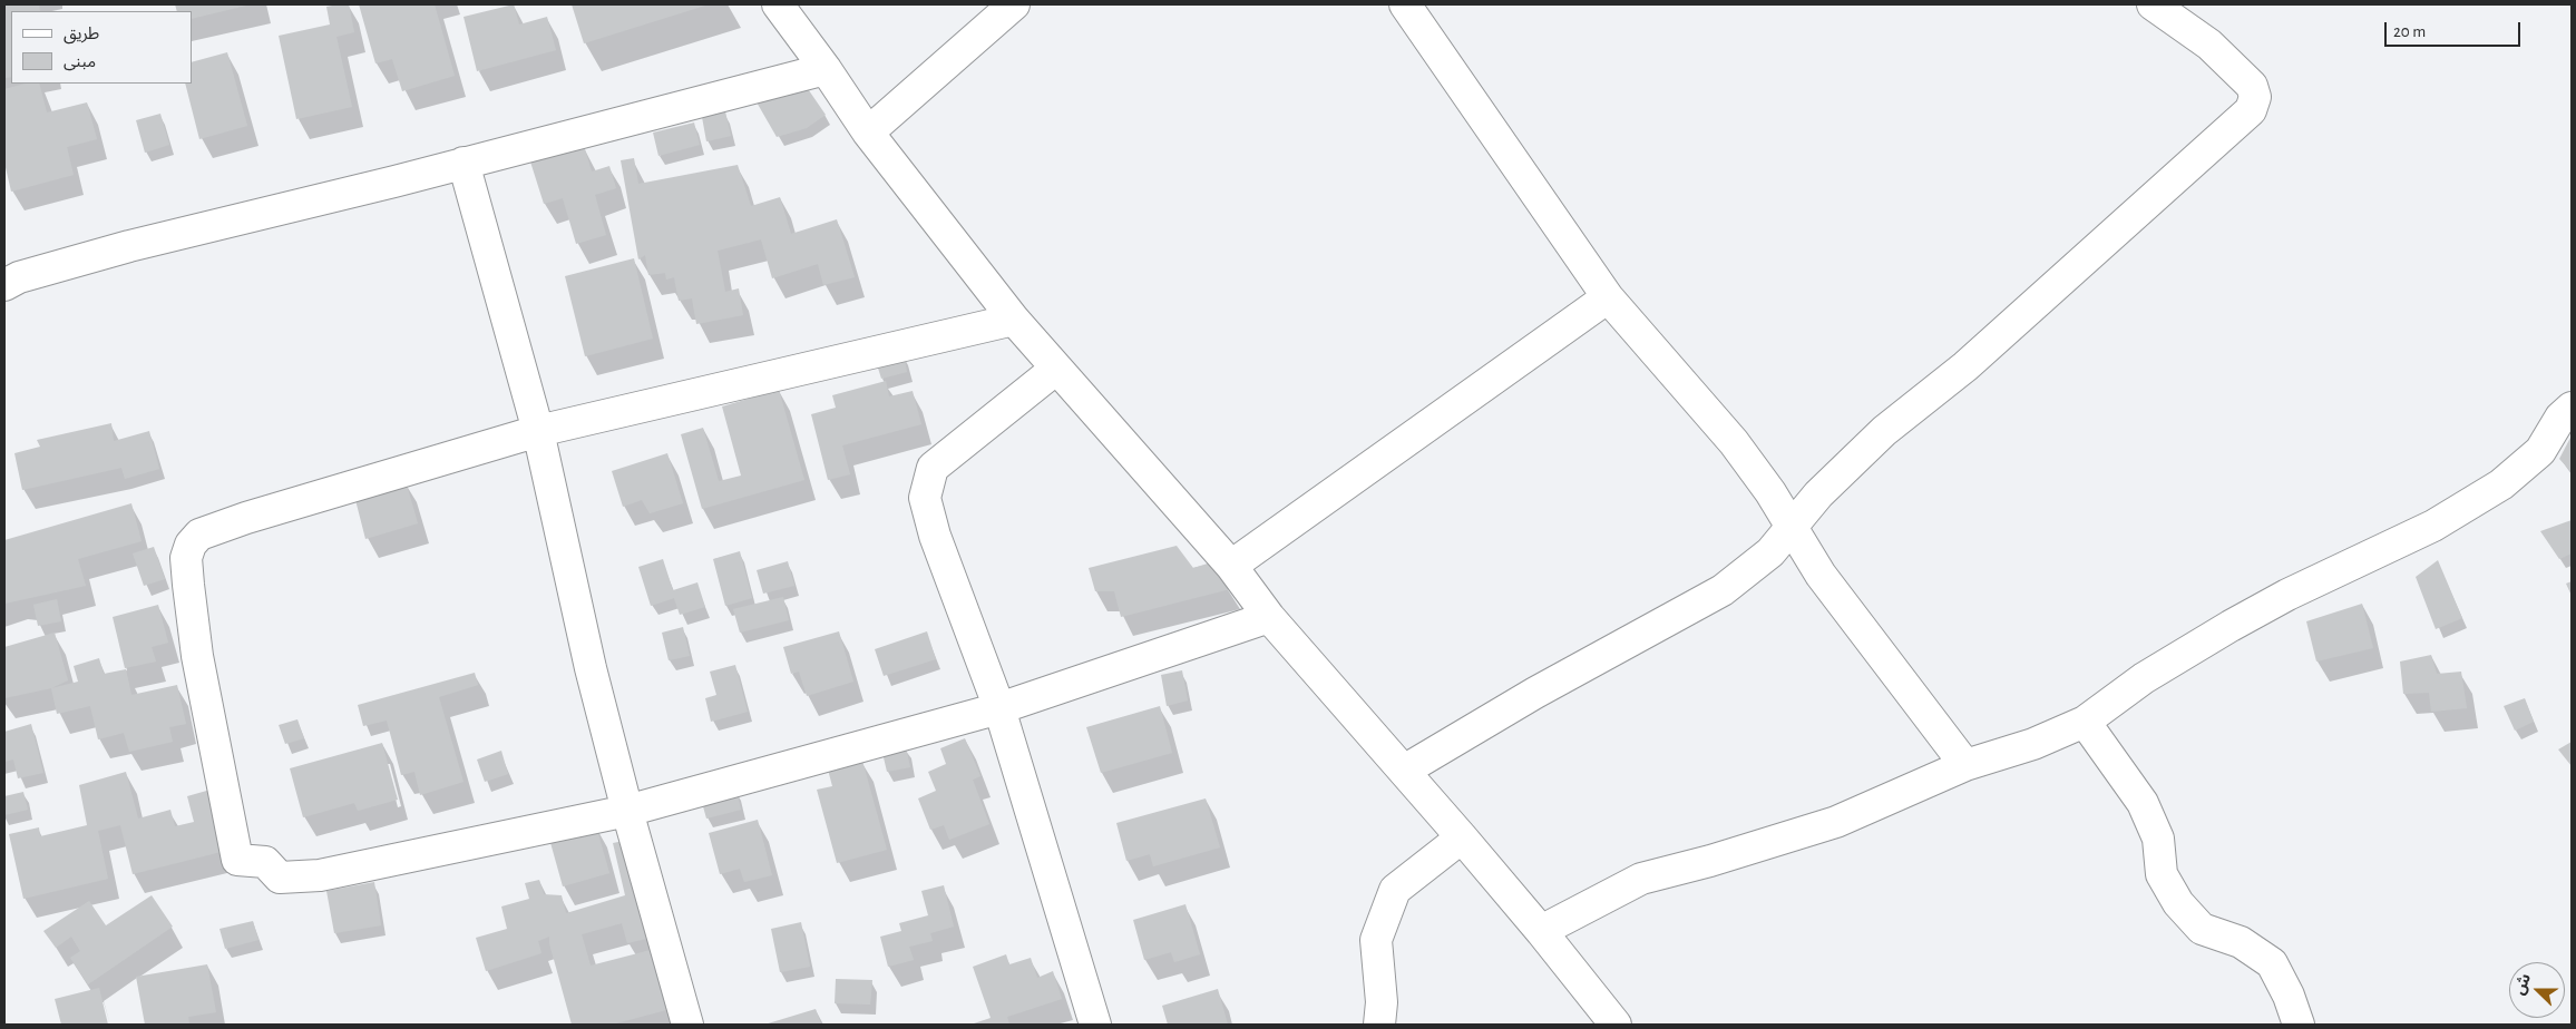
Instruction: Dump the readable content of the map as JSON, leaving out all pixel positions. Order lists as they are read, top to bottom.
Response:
{
  "legend": ["طريق", "مبنى"],
  "scale_bar": "20 m",
  "north": "left"
}
